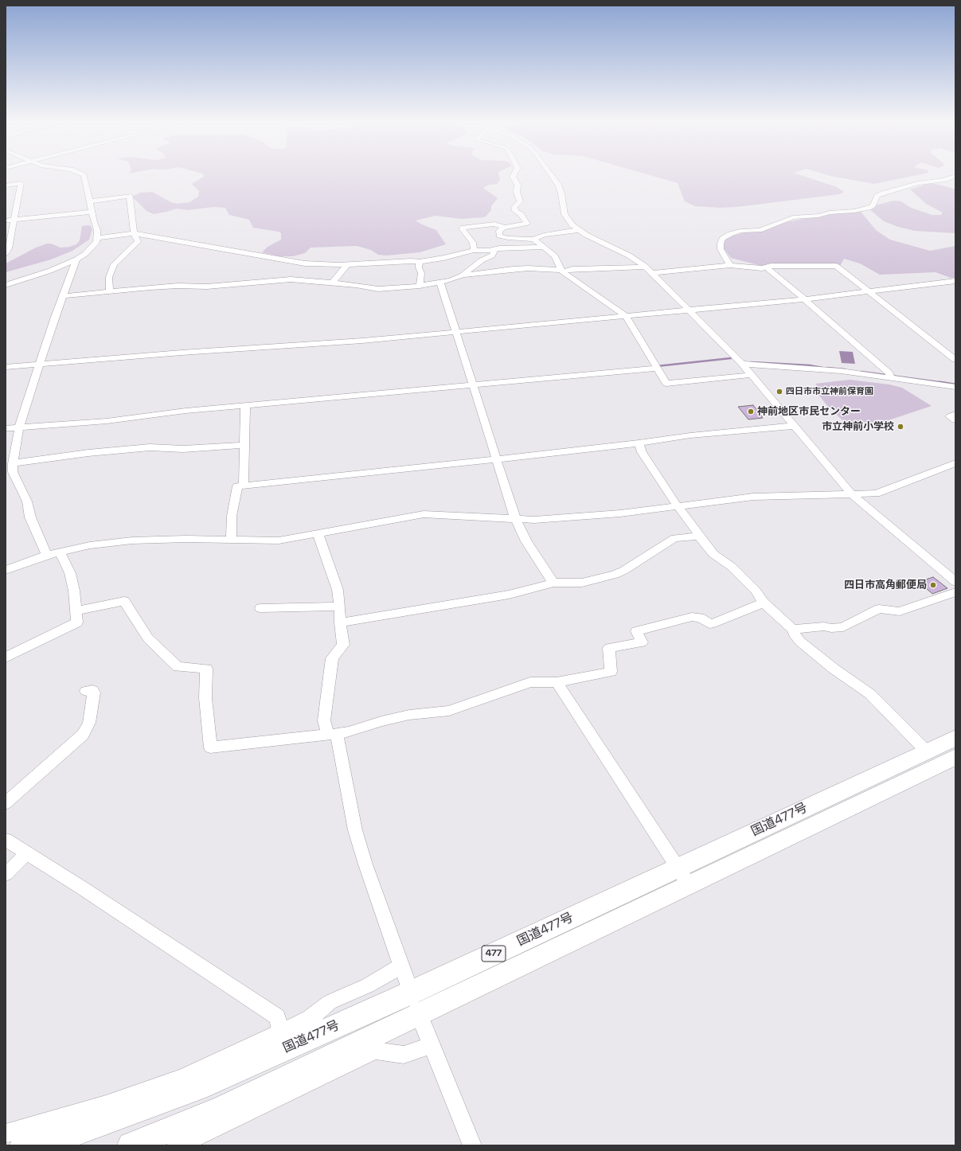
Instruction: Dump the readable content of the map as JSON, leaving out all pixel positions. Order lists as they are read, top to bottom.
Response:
{
  "streets": {
    "highway": ["国道477号", "477"]
  },
  "places": [
    "四日市市立神前保育園",
    "神前地区市民センター",
    "市立神前小学校",
    "四日市高角郵便局"
  ]
}
